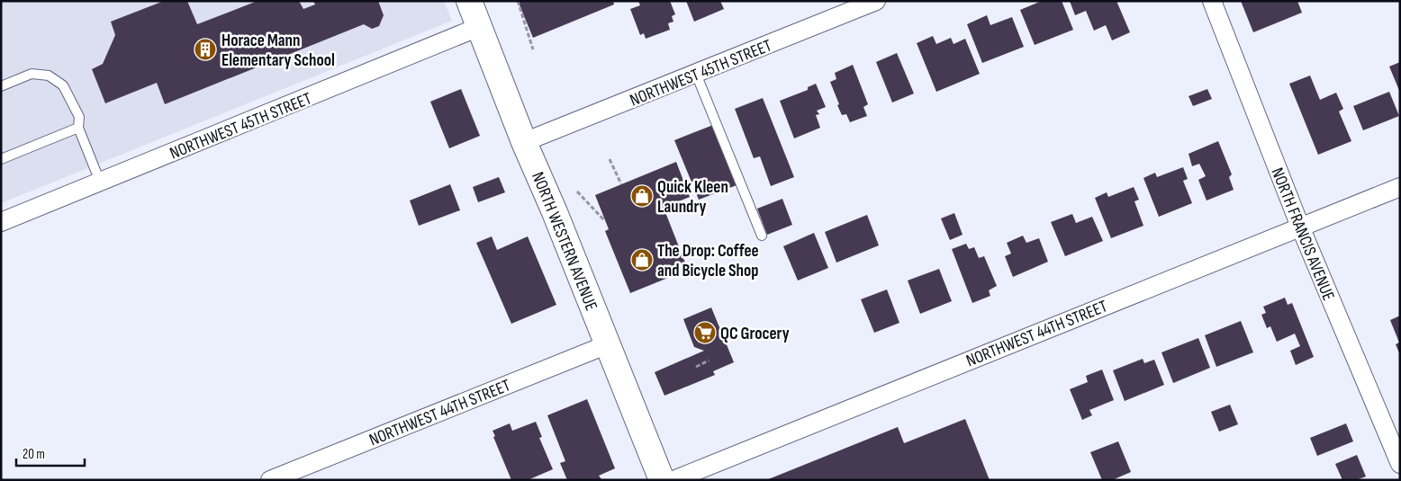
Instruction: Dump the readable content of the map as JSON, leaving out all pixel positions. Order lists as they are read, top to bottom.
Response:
{
  "streets": {
    "street": [
      "NORTHWEST 45TH STREET",
      "NORTH FRANCIS AVENUE",
      "NORTH WESTERN AVENUE",
      "NORTHWEST 44TH STREET"
    ]
  },
  "crossings": [
    ["NORTHWEST 45TH STREET", "NORTH WESTERN AVENUE"],
    ["NORTH FRANCIS AVENUE", "NORTHWEST 44TH STREET"],
    ["NORTH WESTERN AVENUE", "NORTHWEST 44TH STREET"]
  ],
  "places": {
    "building": ["Horace Mann Elementary School"],
    "shop": ["Quick Kleen Laundry", "The Drop: Coffee and Bicycle Shop"],
    "supermarket": ["QC Grocery"]
  },
  "scale_bar": "20 m"
}
